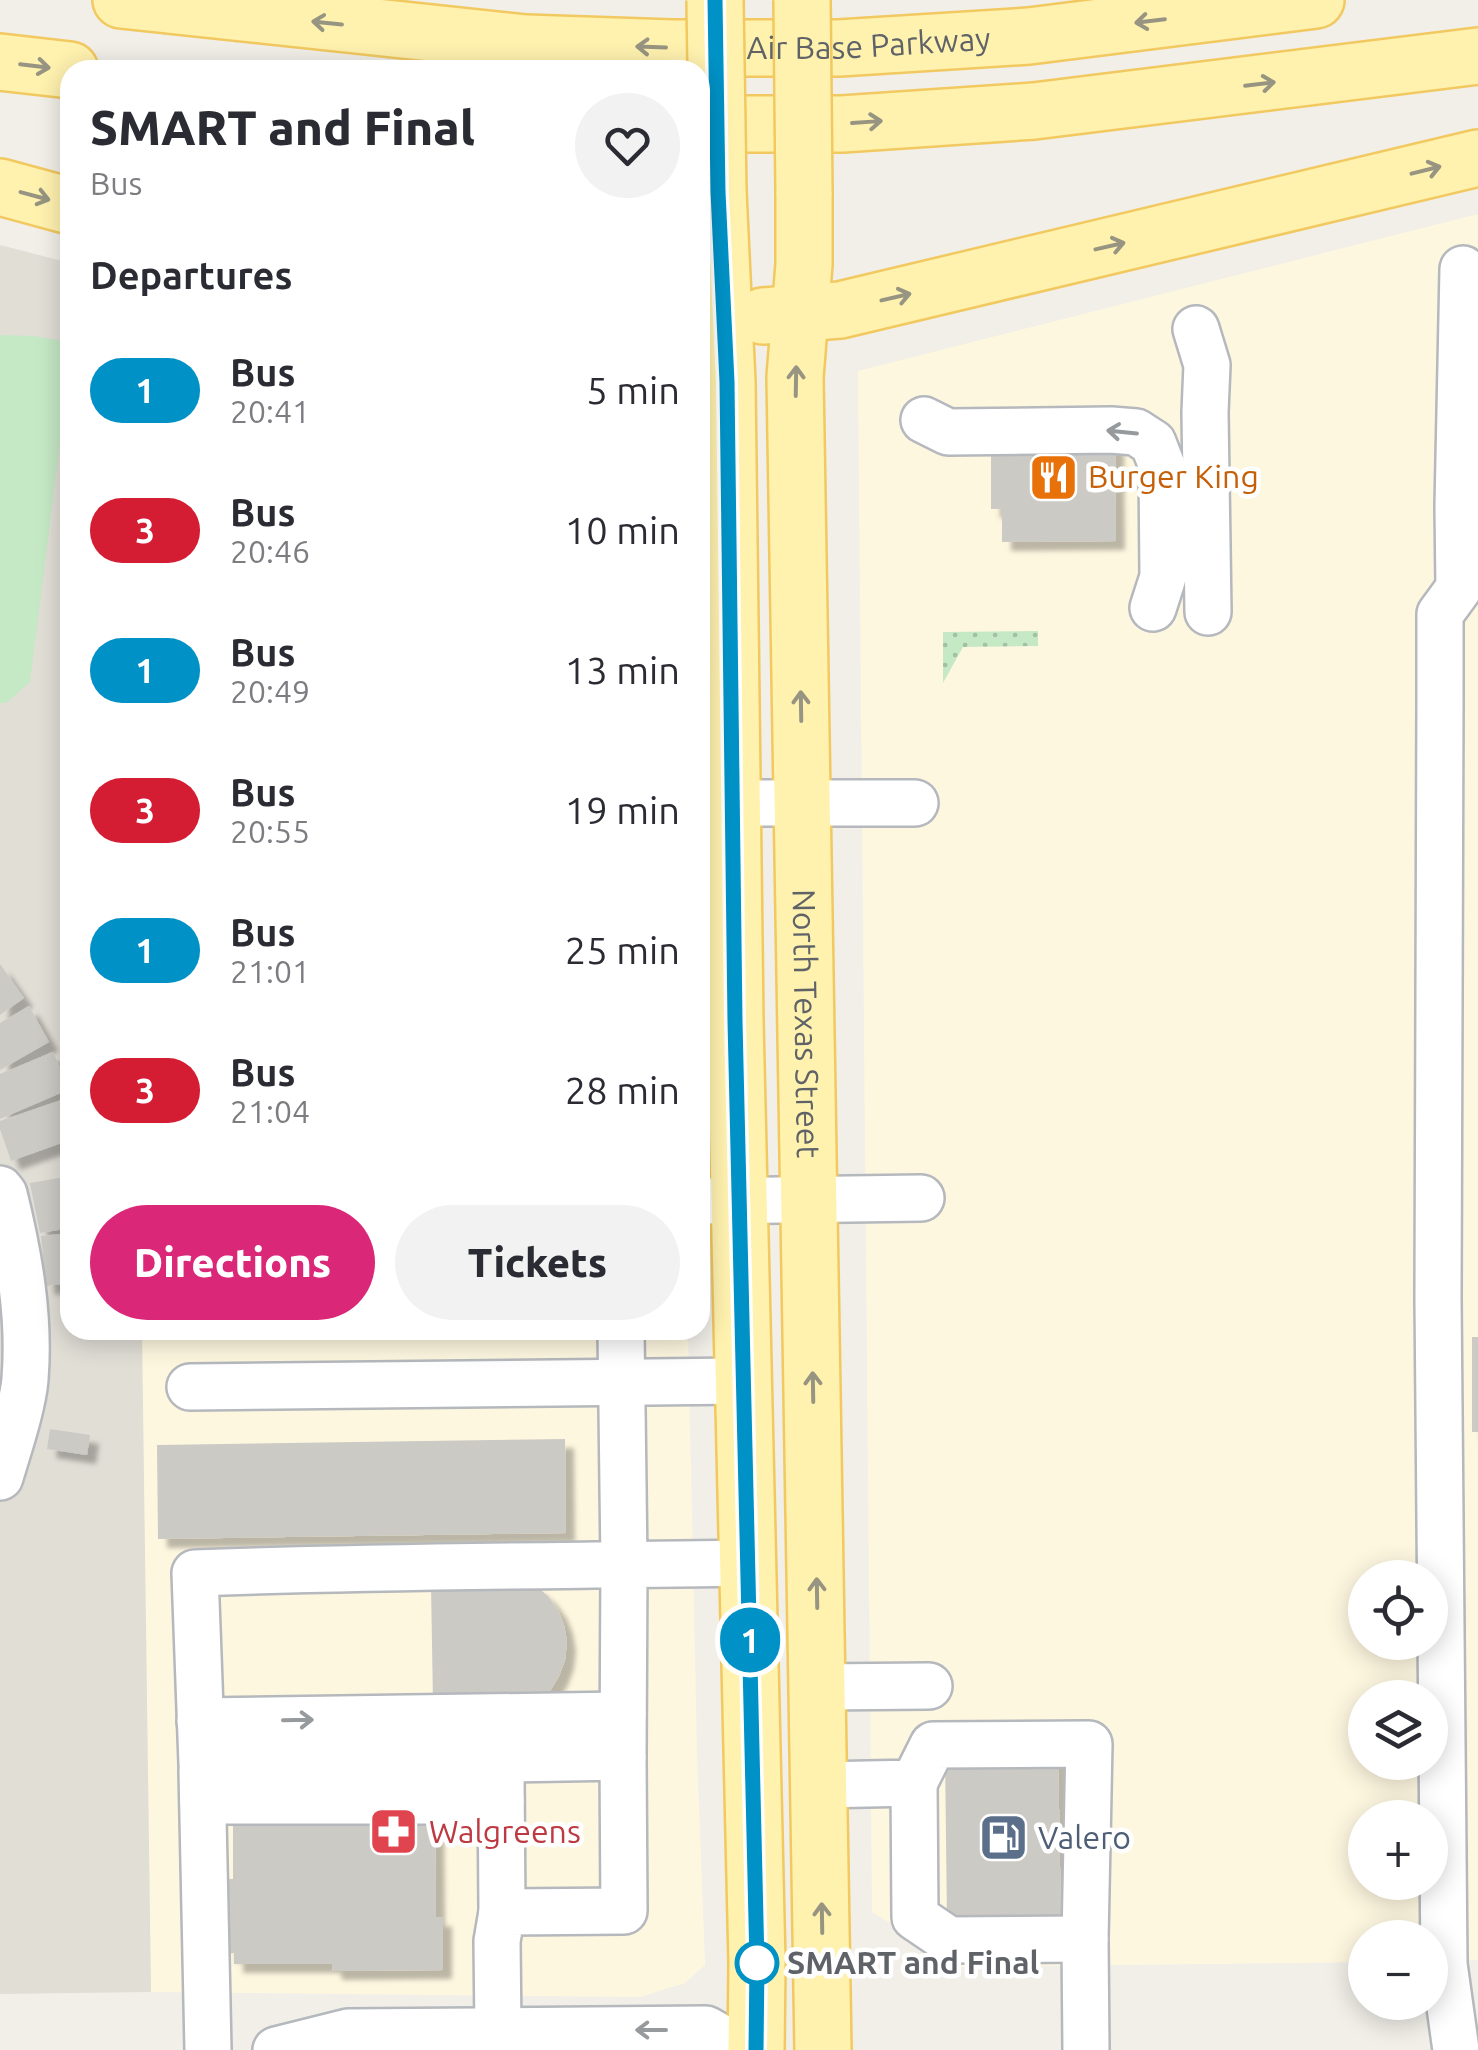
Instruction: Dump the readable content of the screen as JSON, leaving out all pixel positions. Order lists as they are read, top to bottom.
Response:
{
  "streets": {
    "main road": ["Air Base Parkway", "North Texas Street"]
  },
  "places": {
    "restaurant": ["Burger King"],
    "pharmacy": ["Walgreens"],
    "fuel station": ["Valero"],
    "other": ["SMART and Final"]
  },
  "lines": ["bus line 1"],
  "page": {
    "on_map": "1",
    "heading": [
      ["SMART and Final", "Bus"],
      "Departures"
    ],
    "list": [
      {
        "mark": "1",
        "name": "Bus",
        "note": "20:41",
        "value": "5 min"
      },
      {
        "mark": "3",
        "name": "Bus",
        "note": "20:46",
        "value": "10 min"
      },
      {
        "mark": "1",
        "name": "Bus",
        "note": "20:49",
        "value": "13 min"
      },
      {
        "mark": "3",
        "name": "Bus",
        "note": "20:55",
        "value": "19 min"
      },
      {
        "mark": "1",
        "name": "Bus",
        "note": "21:01",
        "value": "25 min"
      },
      {
        "mark": "3",
        "name": "Bus",
        "note": "21:04",
        "value": "28 min"
      }
    ],
    "buttons": ["Directions", "Tickets"],
    "map_buttons": ["+", "−"]
  }
}
